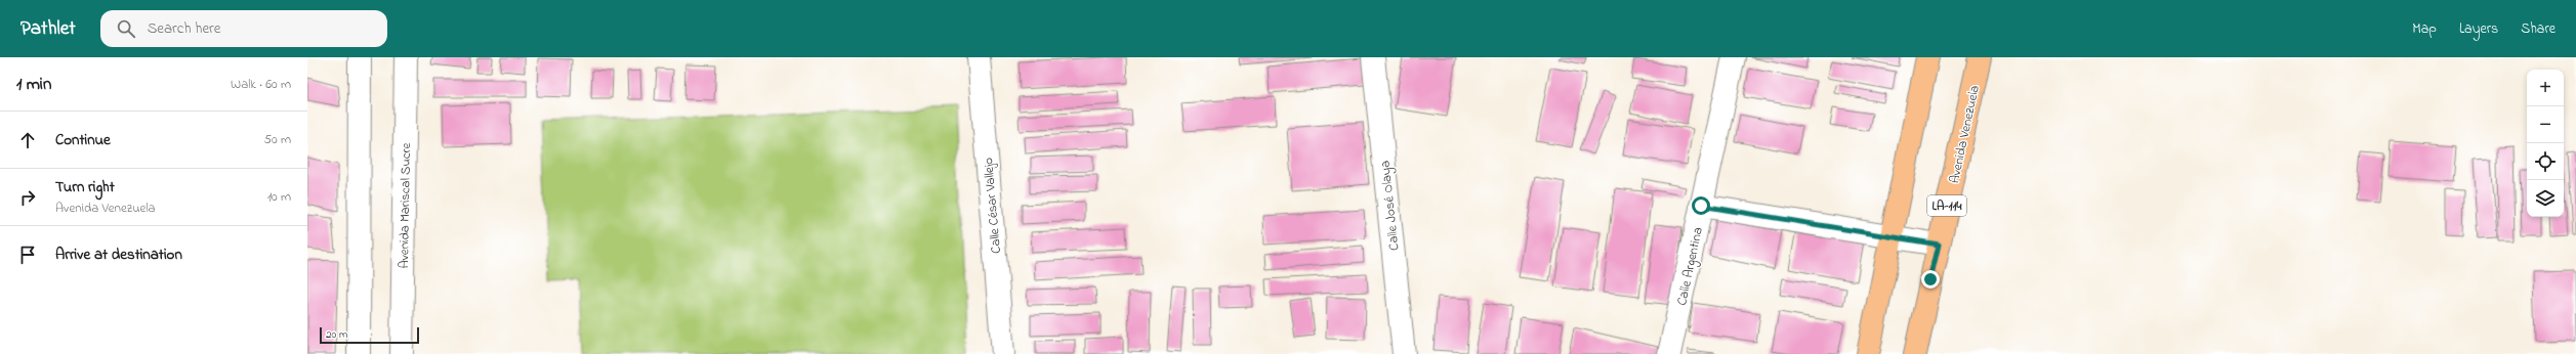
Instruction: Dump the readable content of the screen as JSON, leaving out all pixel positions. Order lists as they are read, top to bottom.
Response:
{
  "streets": {
    "main road": ["Avenida Venezuela", "LA-114"],
    "street": [
      "Avenida Mariscal Sucre",
      "Calle César Vallejo",
      "Calle José Olaya",
      "Calle Argentina"
    ]
  },
  "scale_bar": "20 m",
  "page": {
    "header": "Pathlet",
    "search": "Search here",
    "nav": ["Map", "Layers", "Share"],
    "heading": ["1 min", "Walk · 60 m"],
    "map_buttons": ["+", "−"],
    "list": [
      ["Continue", "50 m"],
      ["Turn right", "Avenida Venezuela", "10 m"],
      "Arrive at destination"
    ],
    "scale": "20 m"
  }
}
